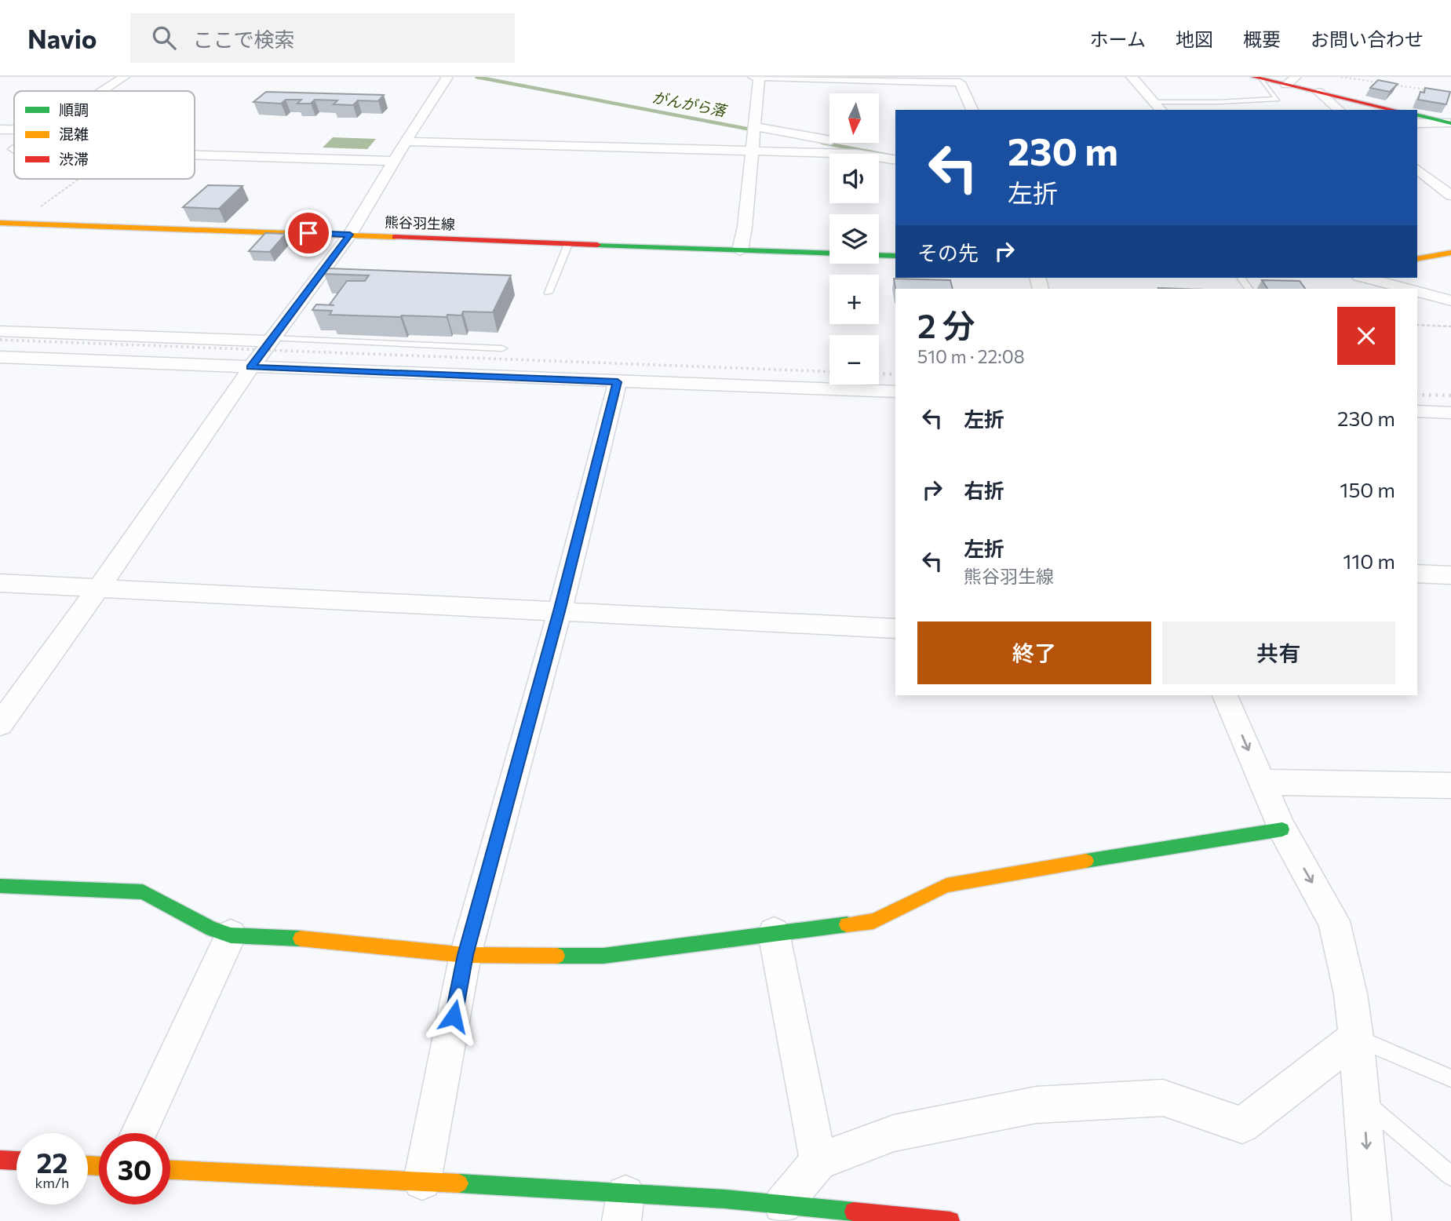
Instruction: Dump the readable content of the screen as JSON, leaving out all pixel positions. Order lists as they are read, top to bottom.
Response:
{
  "streets": {
    "main road": ["熊谷羽生線"]
  },
  "water": ["がんがら落"],
  "legend": ["順調", "混雑", "渋滞"],
  "north": "bottom",
  "page": {
    "header": "Navio",
    "search": "ここで検索",
    "nav": [
      "ホーム",
      "地図",
      "概要",
      "お問い合わせ"
    ],
    "map_buttons": ["+", "−"],
    "turn": ["230 m", "左折"],
    "then": "その先",
    "heading": ["2 分", "510 m · 22:08"],
    "list": [
      {
        "name": "左折",
        "value": "230 m"
      },
      {
        "name": "右折",
        "value": "150 m"
      },
      {
        "name": "左折",
        "note": "熊谷羽生線",
        "value": "110 m"
      }
    ],
    "buttons": ["終了", "共有"],
    "speed": "22 km/h",
    "limit": "30"
  }
}
